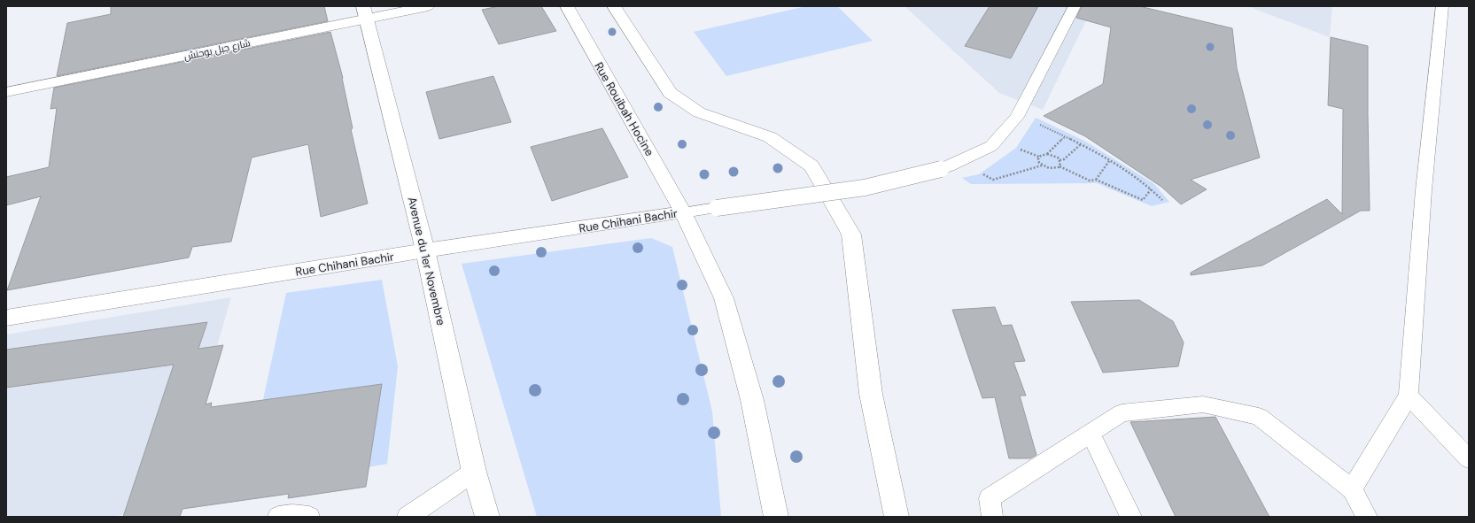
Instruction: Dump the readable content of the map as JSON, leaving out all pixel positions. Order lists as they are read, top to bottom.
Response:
{
  "streets": {
    "street": [
      "شارع جبل بوحنش",
      "Rue Rouibah Hocine",
      "Rue Chihani Bachir",
      "Avenue du 1er Novembre"
    ]
  },
  "crossings": [
    ["شارع جبل بوحنش", "Avenue du 1er Novembre"],
    ["Rue Rouibah Hocine", "Rue Chihani Bachir"],
    ["Rue Chihani Bachir", "Avenue du 1er Novembre"]
  ]
}
